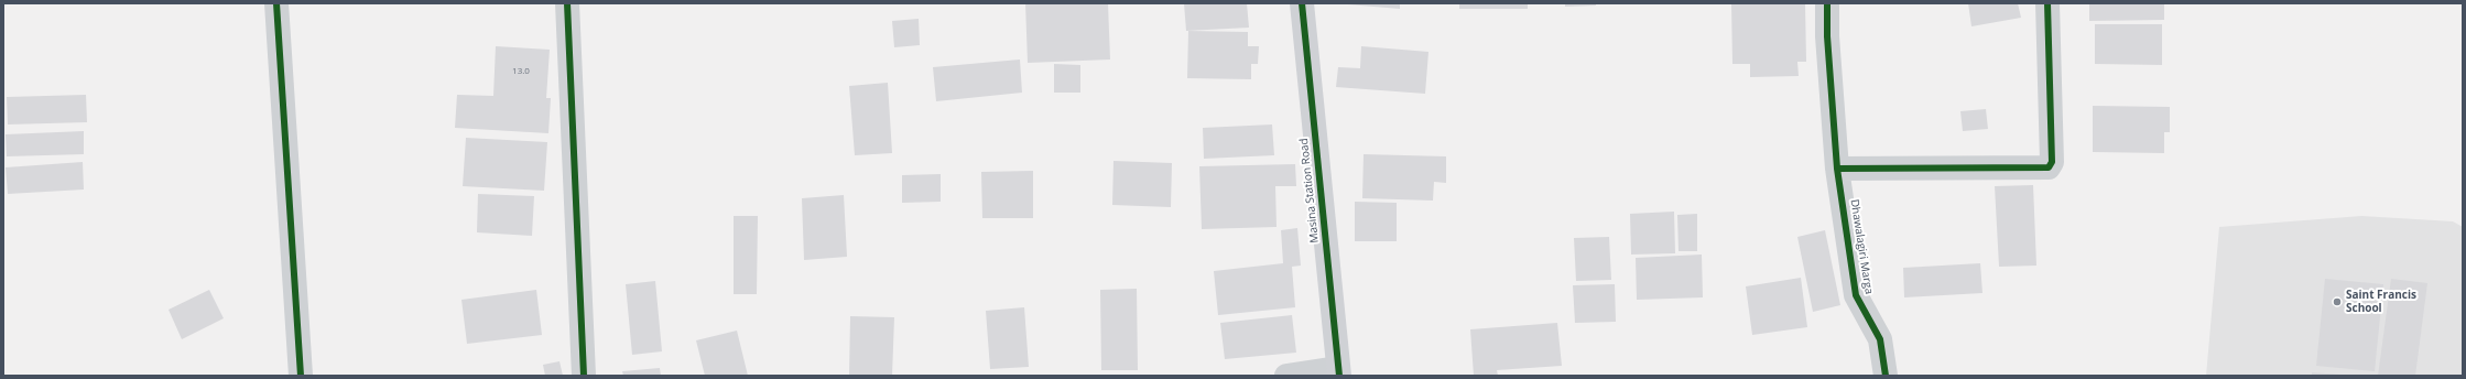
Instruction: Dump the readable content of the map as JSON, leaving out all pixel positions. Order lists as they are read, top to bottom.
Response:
{
  "streets": {
    "street": ["Masina Station Road", "Dhawalagiri Marga"]
  },
  "places": ["Saint Francis School"],
  "house_numbers": ["13.0"]
}
